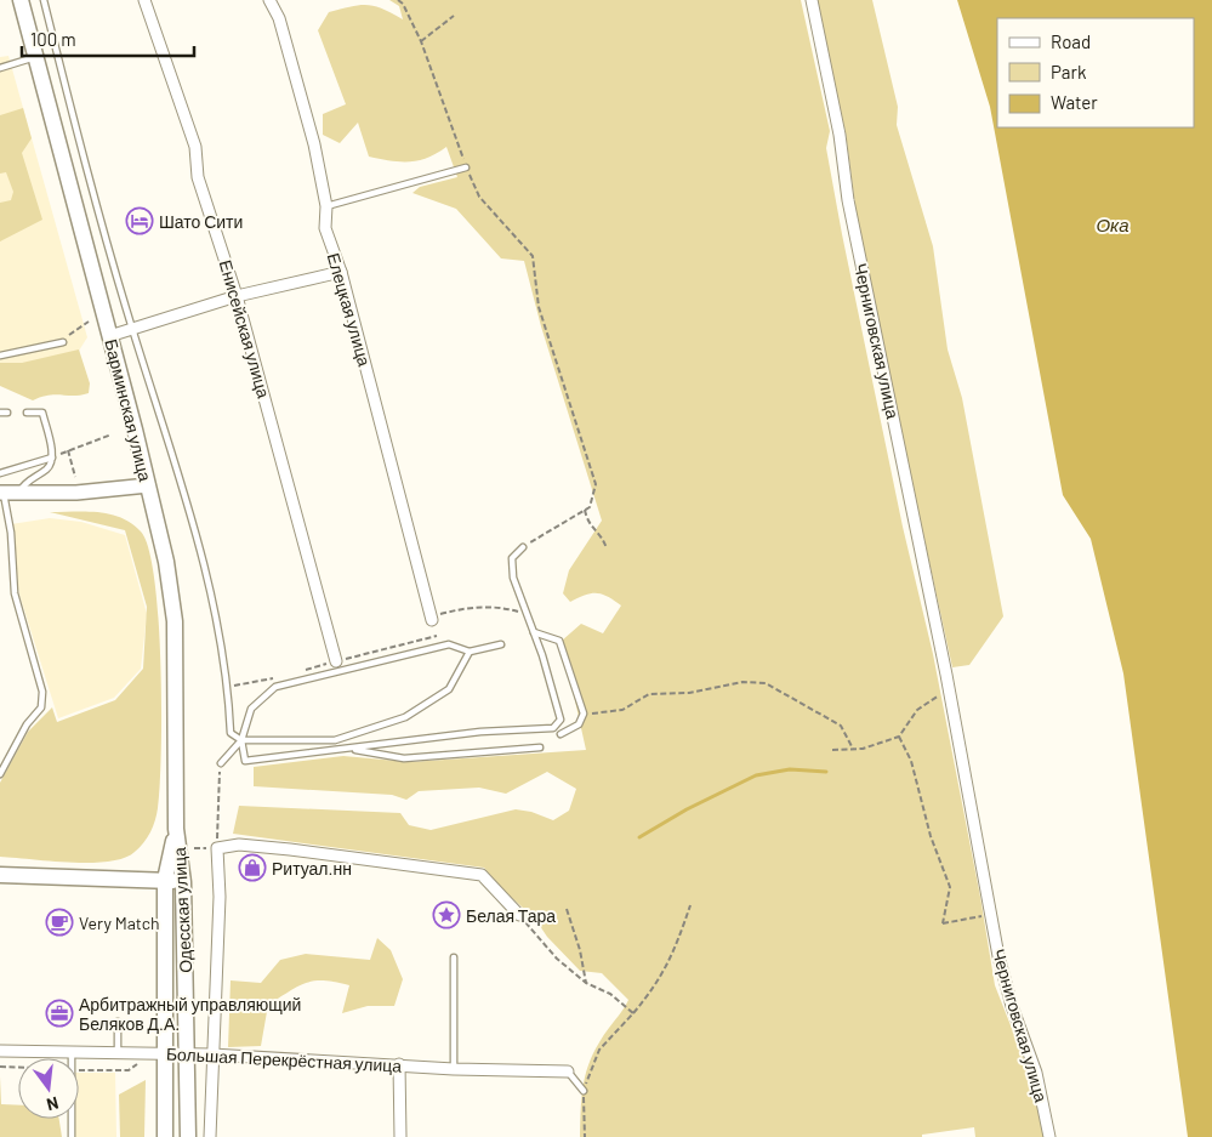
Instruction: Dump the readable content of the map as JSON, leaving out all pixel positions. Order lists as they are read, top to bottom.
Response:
{
  "streets": {
    "main road": ["Барминская улица", "Одесская улица"],
    "street": [
      "Елецкая улица",
      "Енисейская улица",
      "Черниговская улица",
      "Большая Перекрёстная улица"
    ]
  },
  "crossings": [
    ["Барминская улица", "Одесская улица"],
    ["Одесская улица", "Большая Перекрёстная улица"]
  ],
  "water": ["Ока"],
  "places": {
    "hotel": ["Шато Сити"],
    "shop": ["Ритуал.нн"],
    "place": ["Белая Тара"],
    "cafe": ["Very Match"],
    "office": ["Арбитражный управляющий Беляков Д.А."]
  },
  "legend": ["Road", "Park", "Water"],
  "scale_bar": "100 m",
  "north": "bottom"
}
